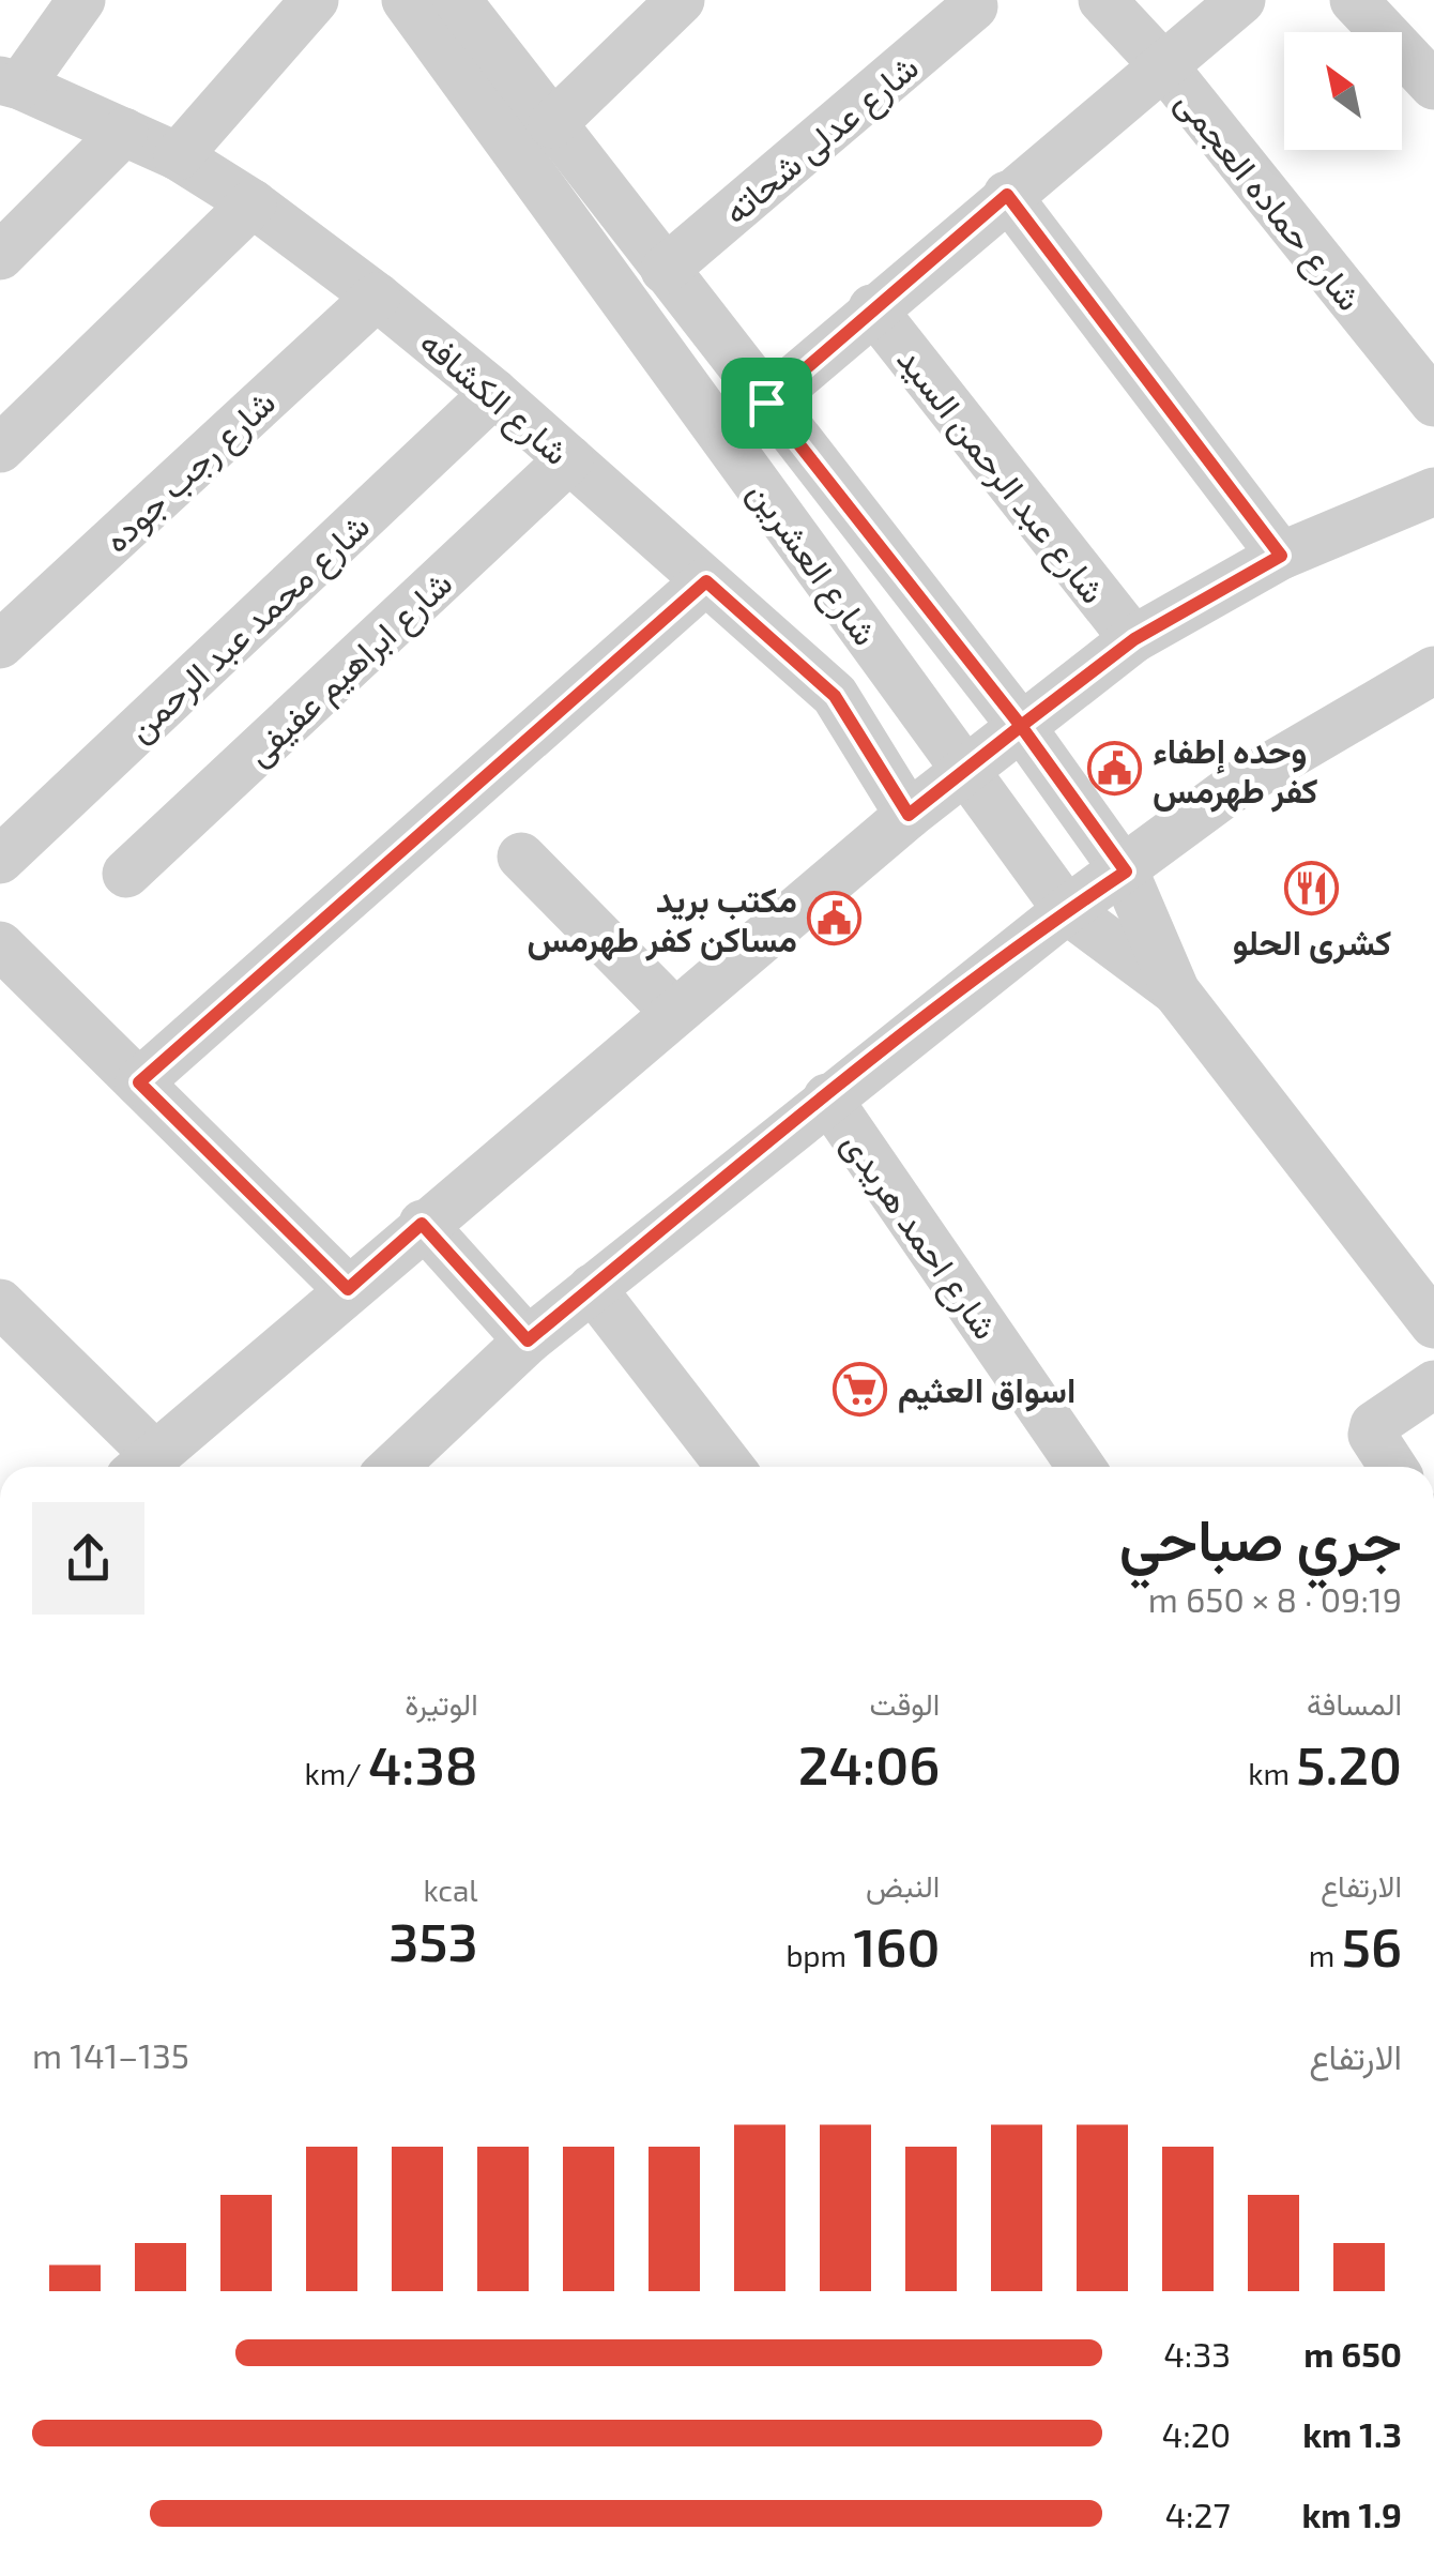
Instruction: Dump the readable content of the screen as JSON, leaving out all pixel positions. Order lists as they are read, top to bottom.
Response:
{
  "streets": {
    "street": [
      "شارع عدلى شحاته",
      "شارع حماده العجمى",
      "شارع الكشافه",
      "شارع رجب جوده",
      "شارع عبد الرحمن السيد",
      "شارع العشرين",
      "شارع محمد عبد الرحمن",
      "شارع ابراهيم عفيفى",
      "شارع احمد هريدى"
    ]
  },
  "crossings": [
    ["شارع عدلى شحاته", "شارع العشرين"],
    ["شارع الكشافه", "شارع رجب جوده"],
    ["شارع الكشافه", "شارع محمد عبد الرحمن"],
    ["شارع الكشافه", "شارع ابراهيم عفيفى"]
  ],
  "places": {
    "public building": ["وحده إطفاء كفر طهرمس", "مكتب بريد مساكن كفر طهرمس"],
    "restaurant": ["كشرى الحلو"],
    "supermarket": ["اسواق العثيم"]
  },
  "north": "top left",
  "page": {
    "heading": ["جري صباحي", "09:19 · 8 × 650 m"],
    "stats": [
      ["المسافة", "5.20 km"],
      ["الوقت", "24:06"],
      ["الوتيرة", "4:38 /km"],
      ["الارتفاع", "56 m"],
      ["النبض", "160 bpm"],
      ["kcal", "353"]
    ],
    "chart": ["الارتفاع", "135–141 m"],
    "list": [
      {
        "name": "650 m",
        "note": "4:33"
      },
      {
        "name": "1.3 km",
        "note": "4:20"
      },
      {
        "name": "1.9 km",
        "note": "4:27"
      }
    ]
  }
}
